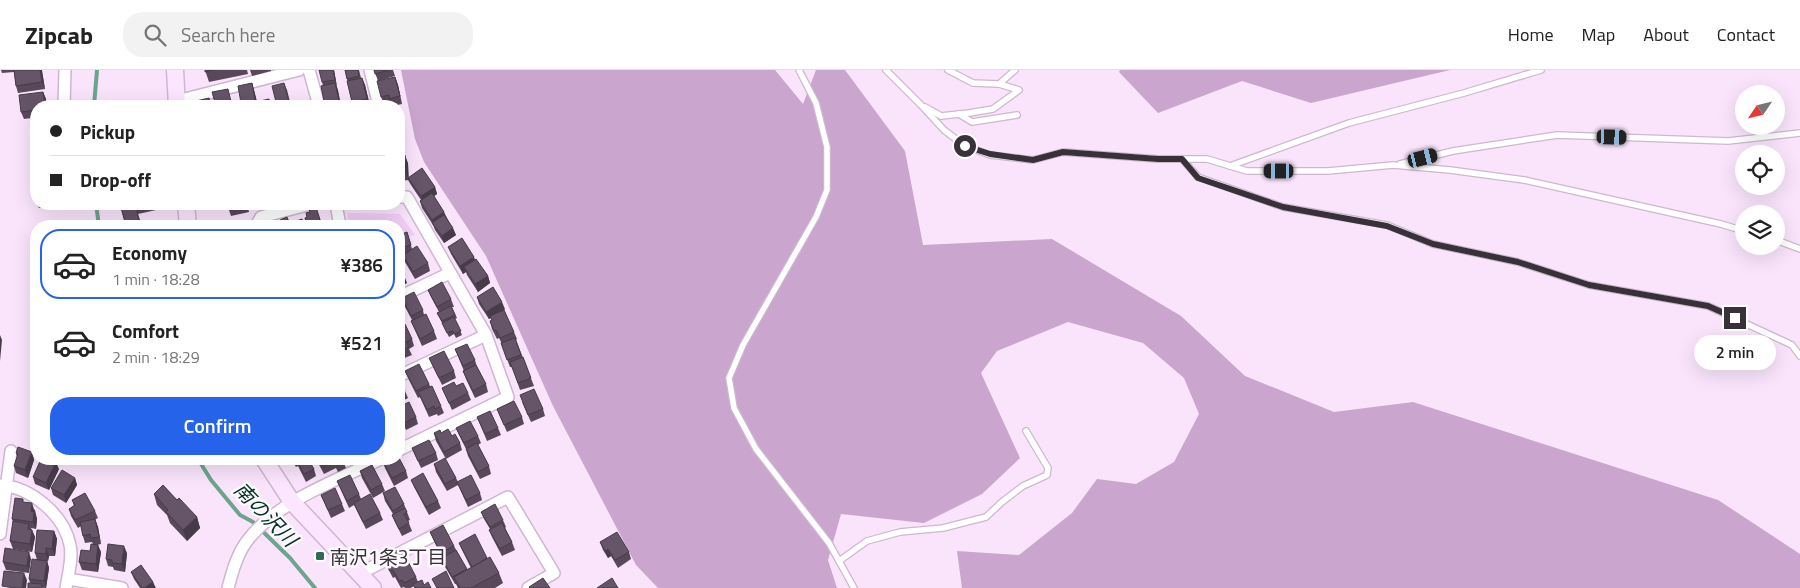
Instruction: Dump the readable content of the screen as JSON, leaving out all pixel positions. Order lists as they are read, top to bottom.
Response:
{
  "water": ["南の沢川"],
  "places": {
    "transit": ["南沢1条3丁目"]
  },
  "north": "bottom left",
  "page": {
    "header": "Zipcab",
    "search": "Search here",
    "nav": [
      "Home",
      "Map",
      "About",
      "Contact"
    ],
    "banner": ["Pickup", "Drop-off"],
    "list": [
      {
        "name": "Economy",
        "note": "1 min · 18:28",
        "value": "¥386"
      },
      {
        "name": "Comfort",
        "note": "2 min · 18:29",
        "value": "¥521"
      }
    ],
    "bubble": "2 min",
    "buttons": "Confirm"
  }
}
